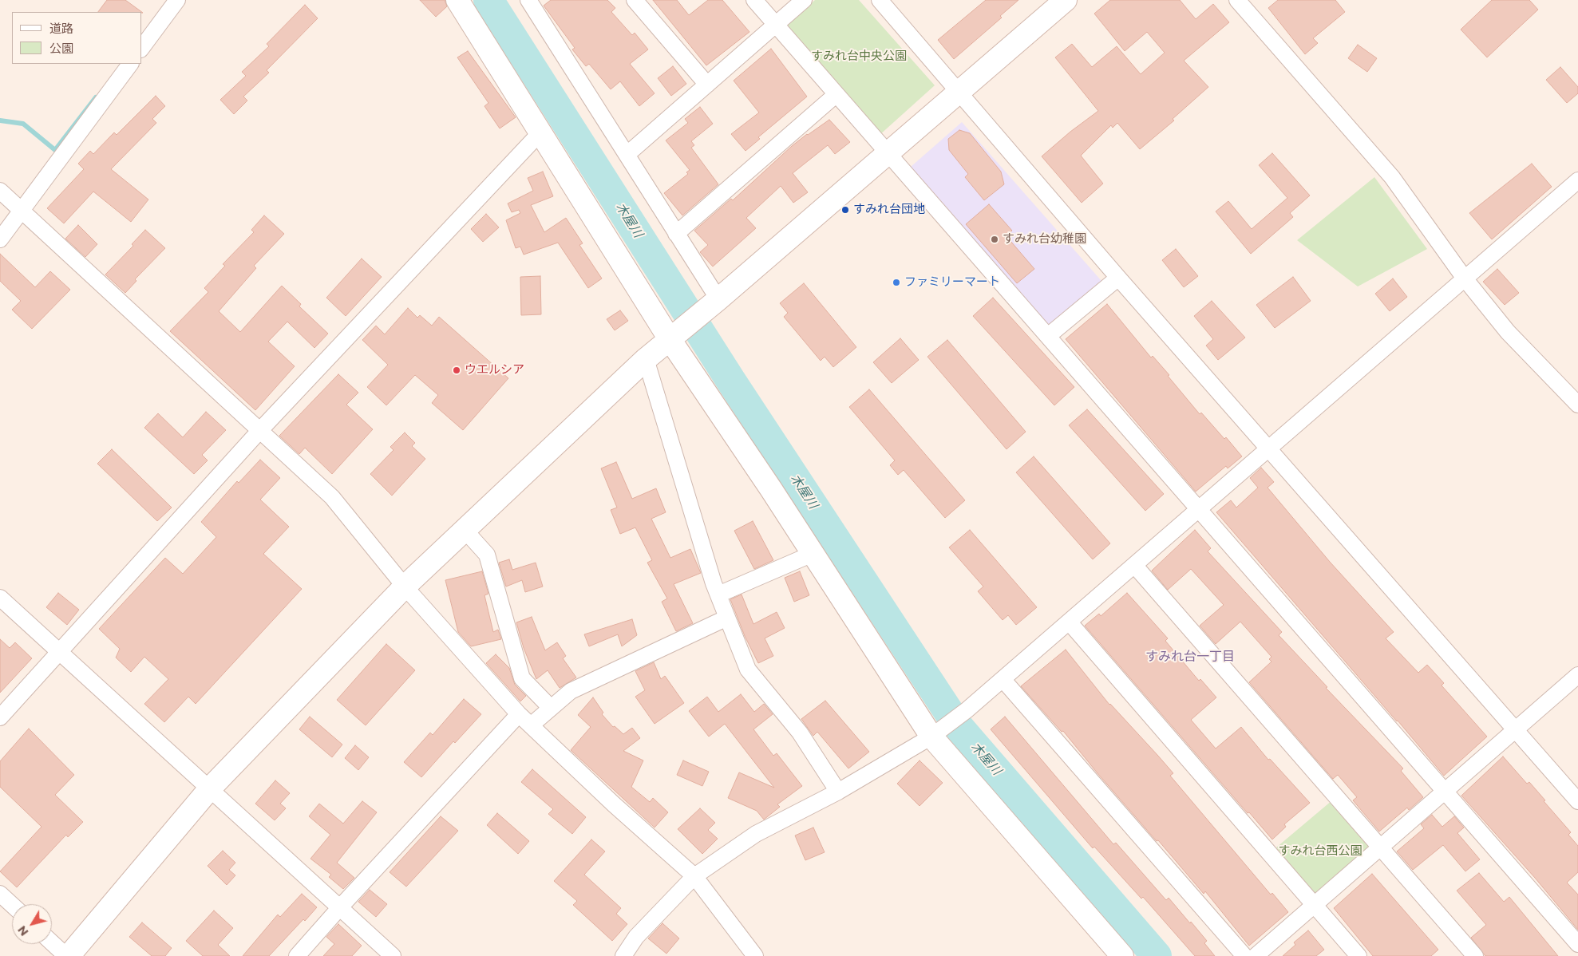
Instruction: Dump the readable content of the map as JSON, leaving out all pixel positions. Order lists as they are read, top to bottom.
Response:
{
  "districts": ["すみれ台一丁目"],
  "water": ["木屋川"],
  "parks": ["すみれ台中央公園", "すみれ台西公園"],
  "places": [
    "すみれ台団地",
    "すみれ台幼稚園",
    "ファミリーマート",
    "ウエルシア"
  ],
  "legend": ["道路", "公園"],
  "north": "bottom left"
}
